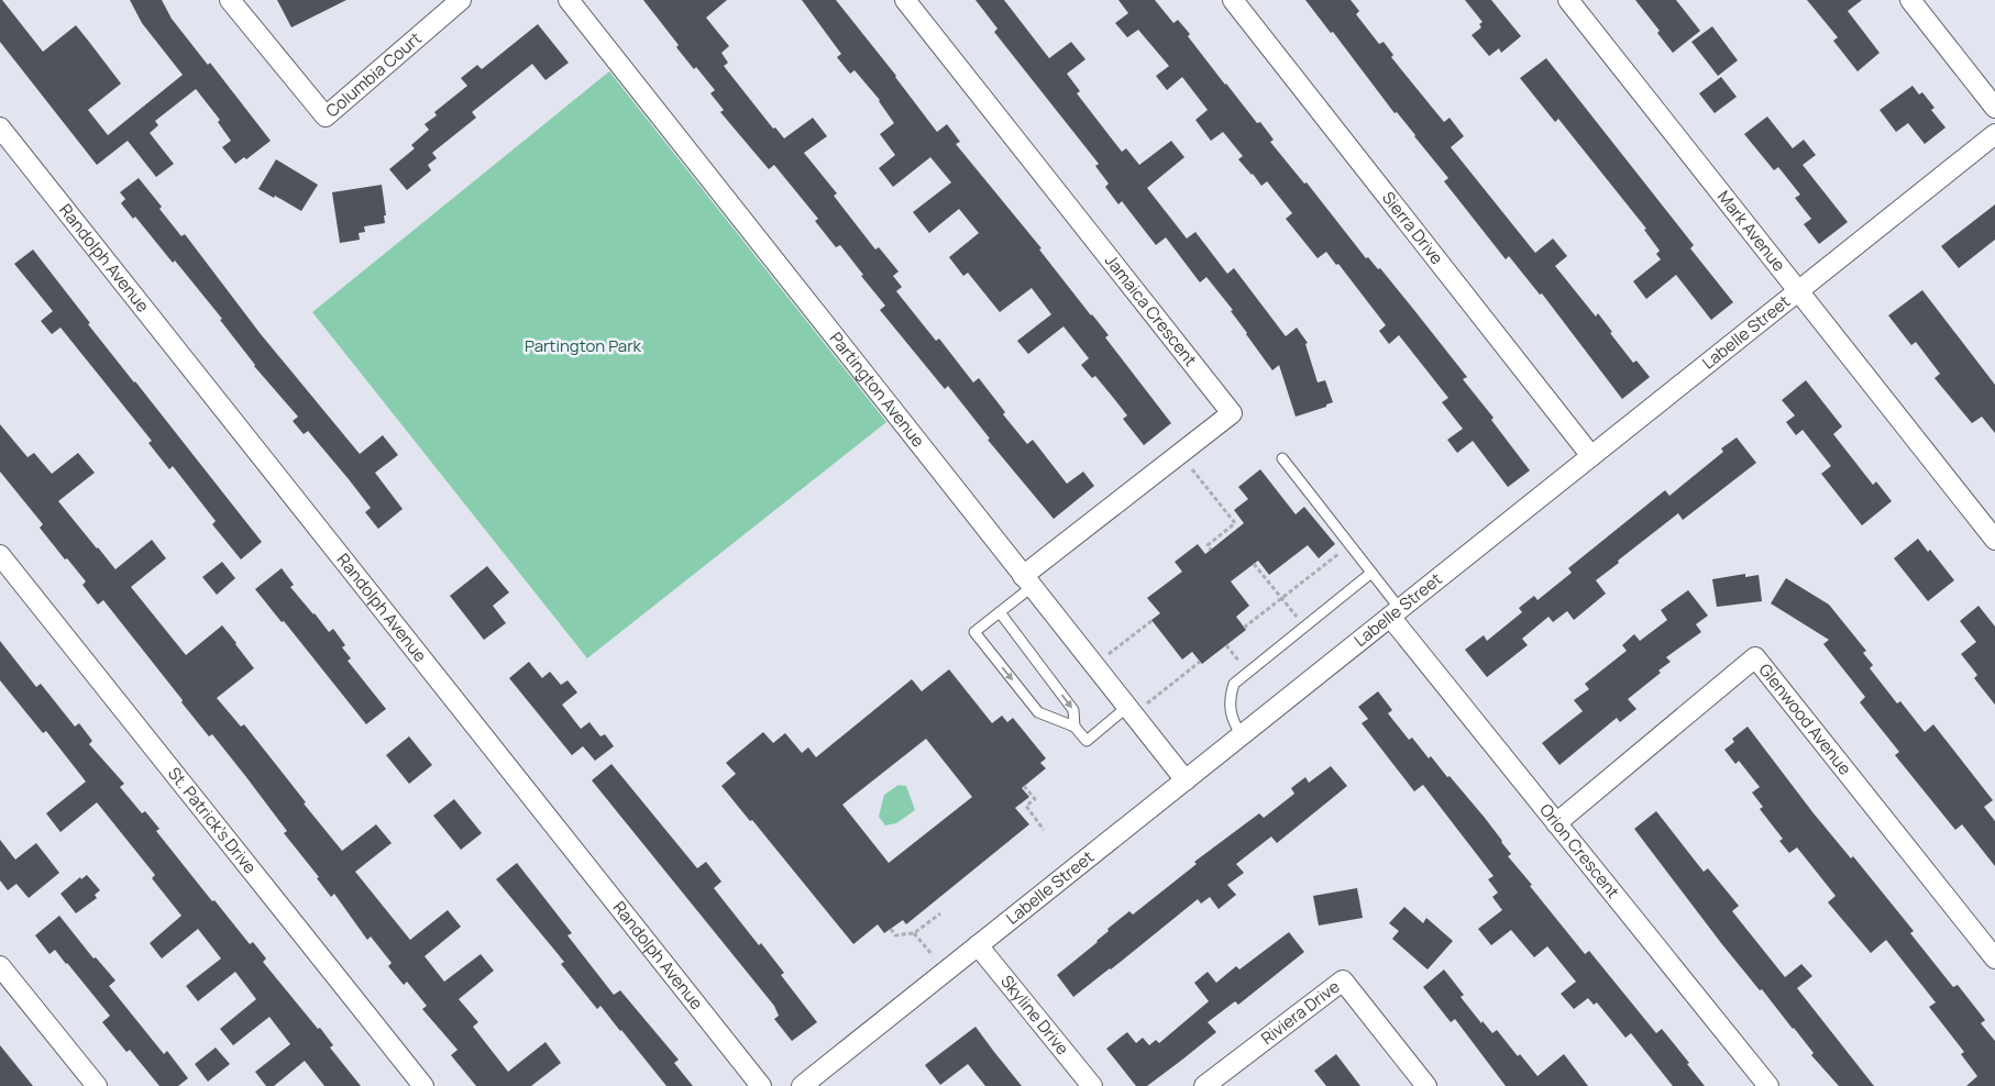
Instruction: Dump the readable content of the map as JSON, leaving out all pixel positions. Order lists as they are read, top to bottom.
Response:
{
  "streets": {
    "street": [
      "Columbia Court",
      "Sierra Drive",
      "Mark Avenue",
      "Randolph Avenue",
      "Jamaica Crescent",
      "Labelle Street",
      "Partington Avenue",
      "Glenwood Avenue",
      "St. Patrick's Drive",
      "Orion Crescent",
      "Riviera Drive",
      "Skyline Drive"
    ]
  },
  "crossings": [
    ["Sierra Drive", "Labelle Street"],
    ["Mark Avenue", "Labelle Street"],
    ["Jamaica Crescent", "Partington Avenue"],
    ["Labelle Street", "Partington Avenue"],
    ["Labelle Street", "Orion Crescent"],
    ["Labelle Street", "Skyline Drive"],
    ["Glenwood Avenue", "Orion Crescent"]
  ],
  "parks": ["Partington Park"]
}
